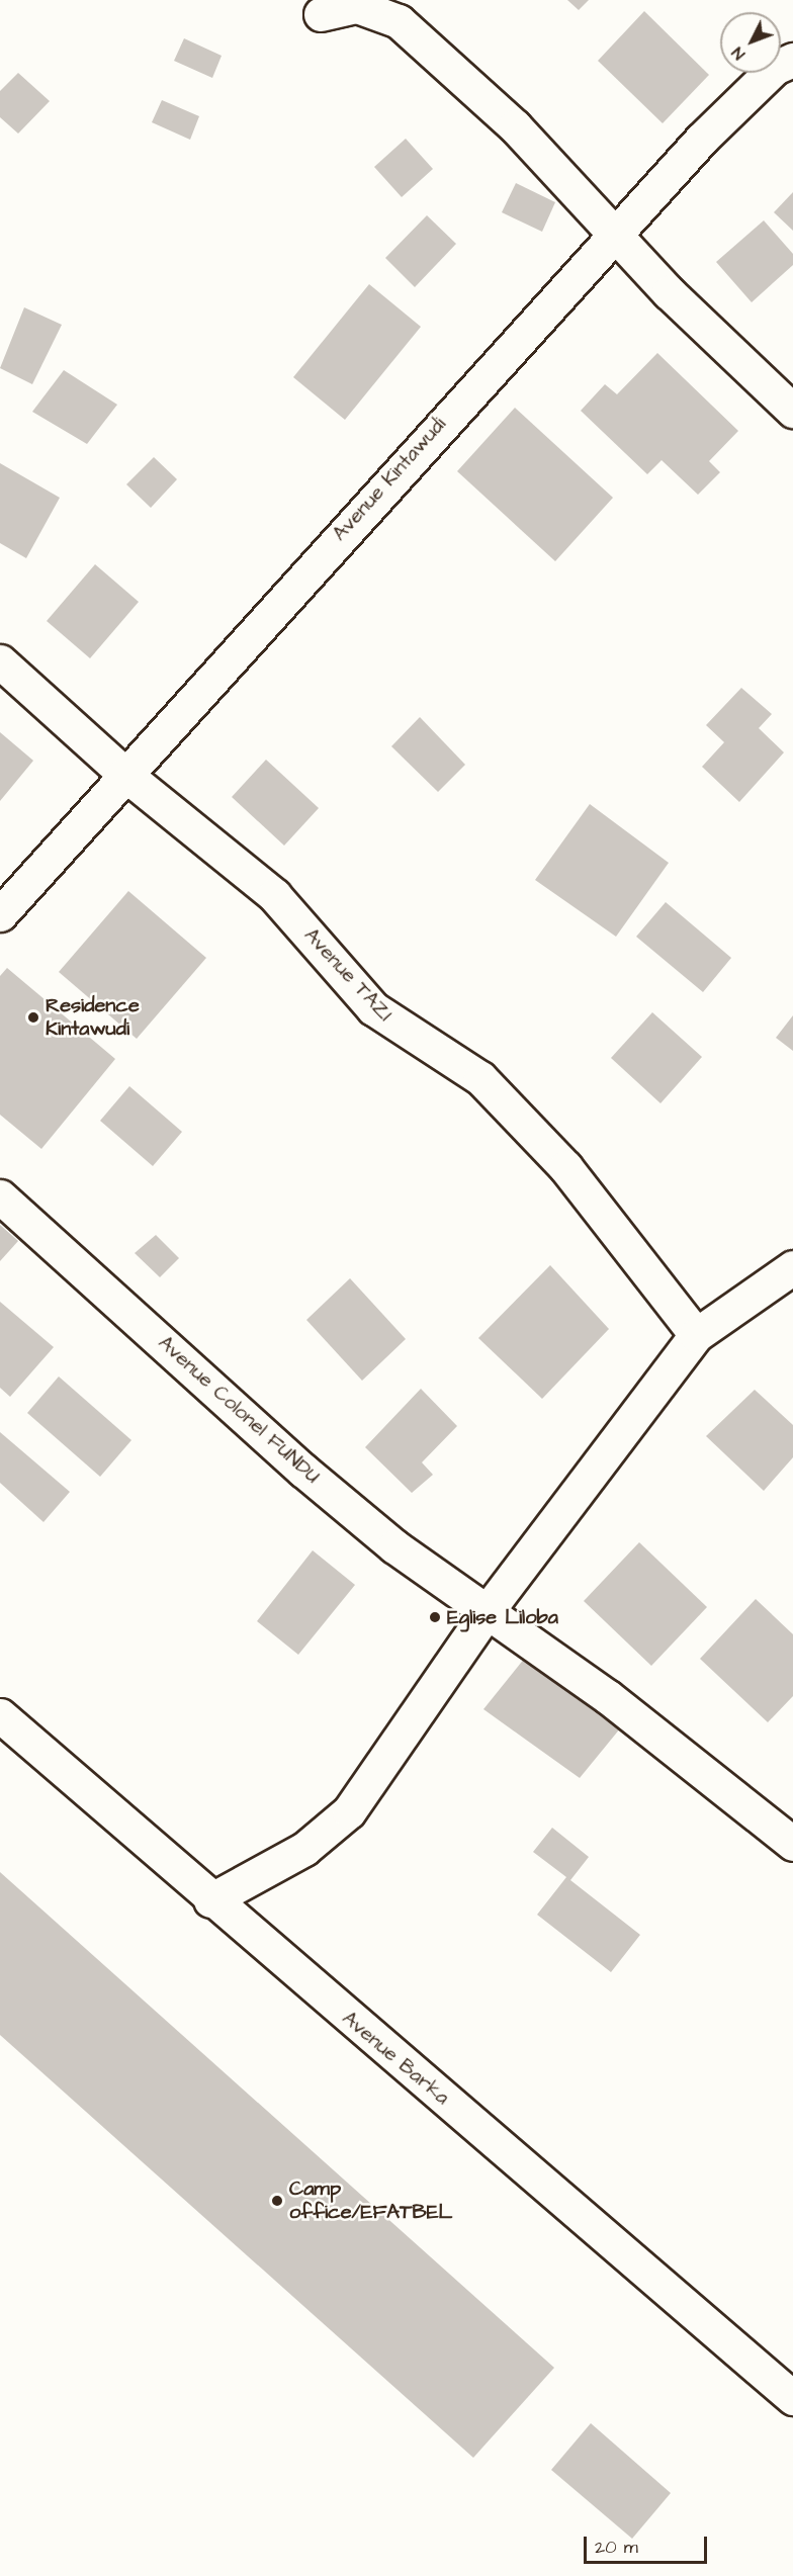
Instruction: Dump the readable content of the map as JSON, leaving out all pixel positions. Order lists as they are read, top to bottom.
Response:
{
  "streets": {
    "street": [
      "Avenue Kintawudi",
      "Avenue TAZI",
      "Avenue Colonel FUNDU",
      "Avenue Barka"
    ]
  },
  "crossings": [
    ["Avenue Kintawudi", "Avenue TAZI"]
  ],
  "places": ["Residence Kintawudi", "Eglise Liloba", "Camp office/EFATBEL"],
  "scale_bar": "20 m",
  "north": "bottom left"
}
